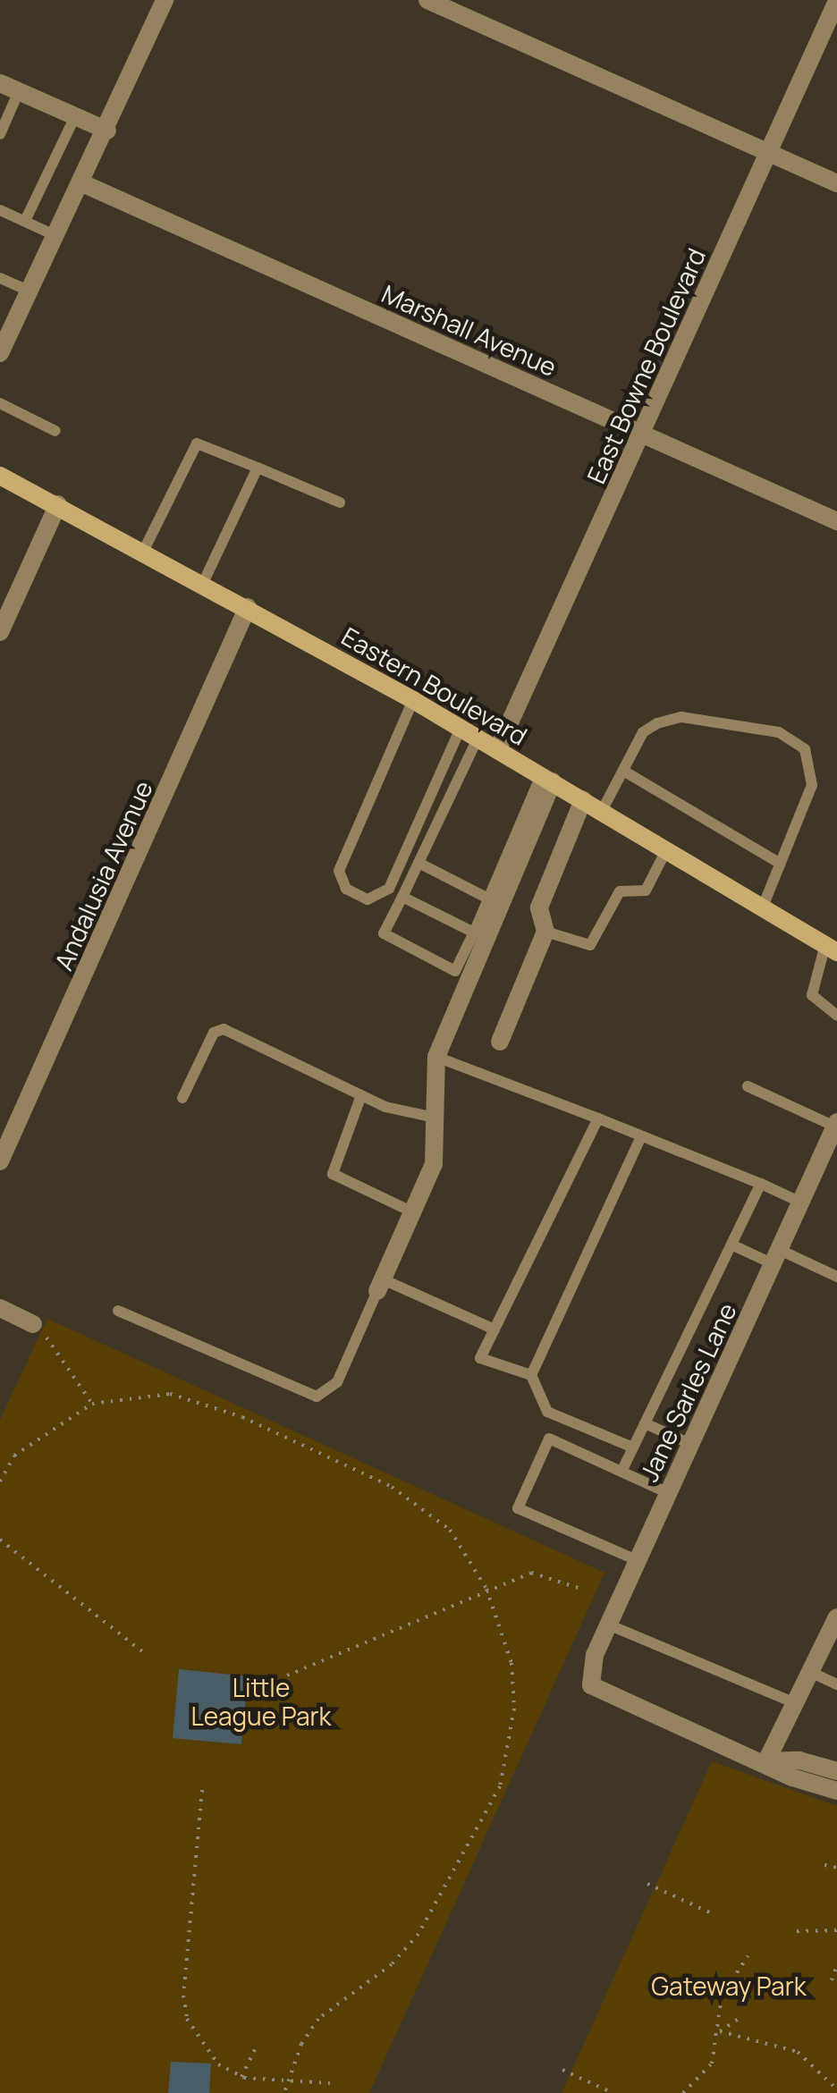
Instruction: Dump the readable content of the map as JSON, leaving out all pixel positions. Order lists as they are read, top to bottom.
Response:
{
  "streets": {
    "main road": ["Eastern Boulevard"],
    "street": [
      "Marshall Avenue",
      "East Bowne Boulevard",
      "Andalusia Avenue",
      "Jane Sarles Lane"
    ]
  },
  "crossings": [
    ["Marshall Avenue", "East Bowne Boulevard"],
    ["East Bowne Boulevard", "Eastern Boulevard"],
    ["Eastern Boulevard", "Andalusia Avenue"]
  ],
  "parks": ["Little League Park", "Gateway Park"]
}
